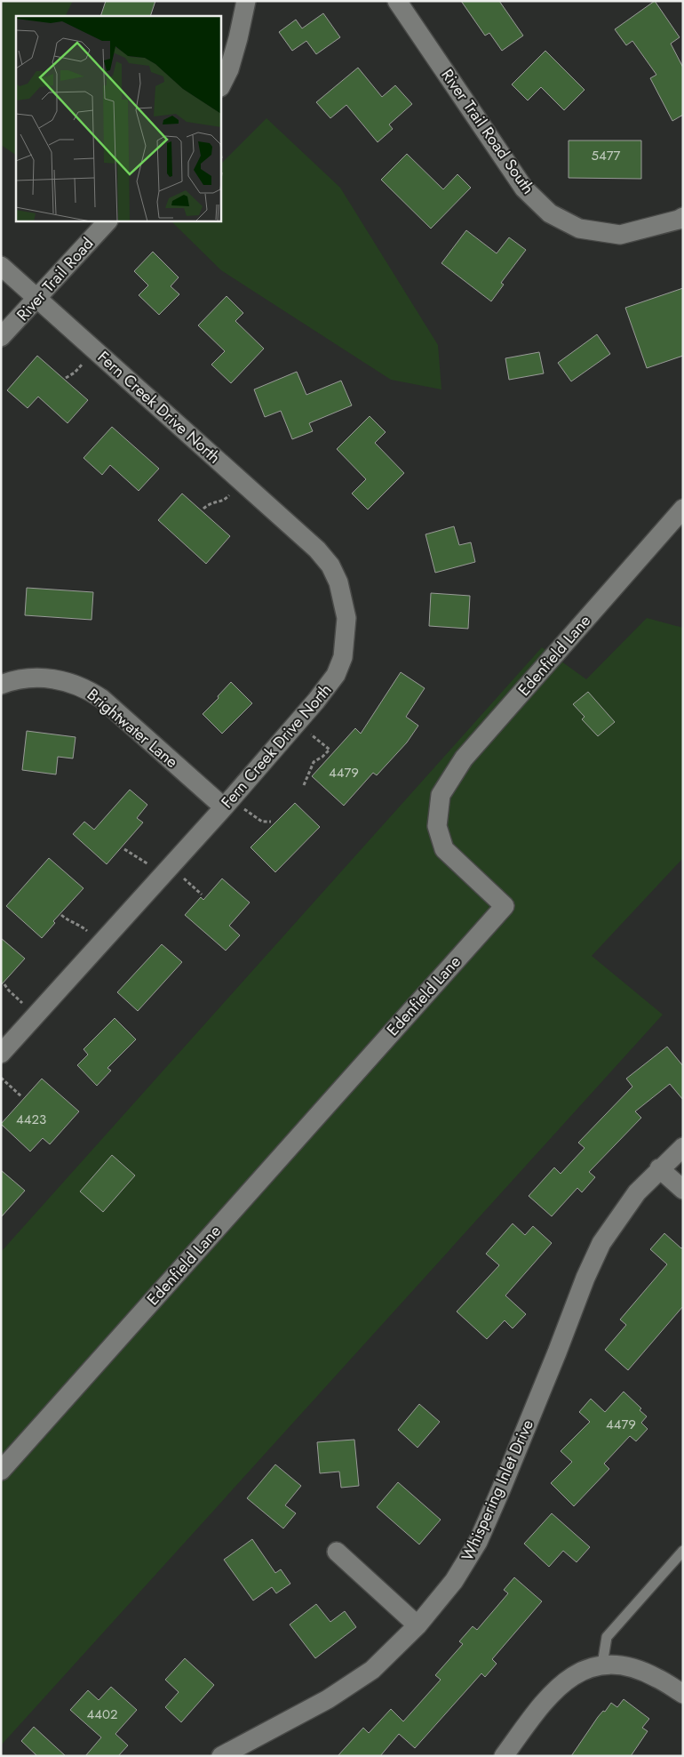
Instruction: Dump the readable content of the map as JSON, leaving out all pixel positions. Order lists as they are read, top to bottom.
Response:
{
  "streets": {
    "street": [
      "River Trail Road South",
      "River Trail Road",
      "Fern Creek Drive North",
      "Edenfield Lane",
      "Brightwater Lane",
      "Whispering Inlet Drive"
    ]
  },
  "crossings": [
    ["River Trail Road", "Fern Creek Drive North"],
    ["Fern Creek Drive North", "Brightwater Lane"]
  ],
  "house_numbers": [
    "5477",
    "4479",
    "4423",
    "4479",
    "4402"
  ]
}
